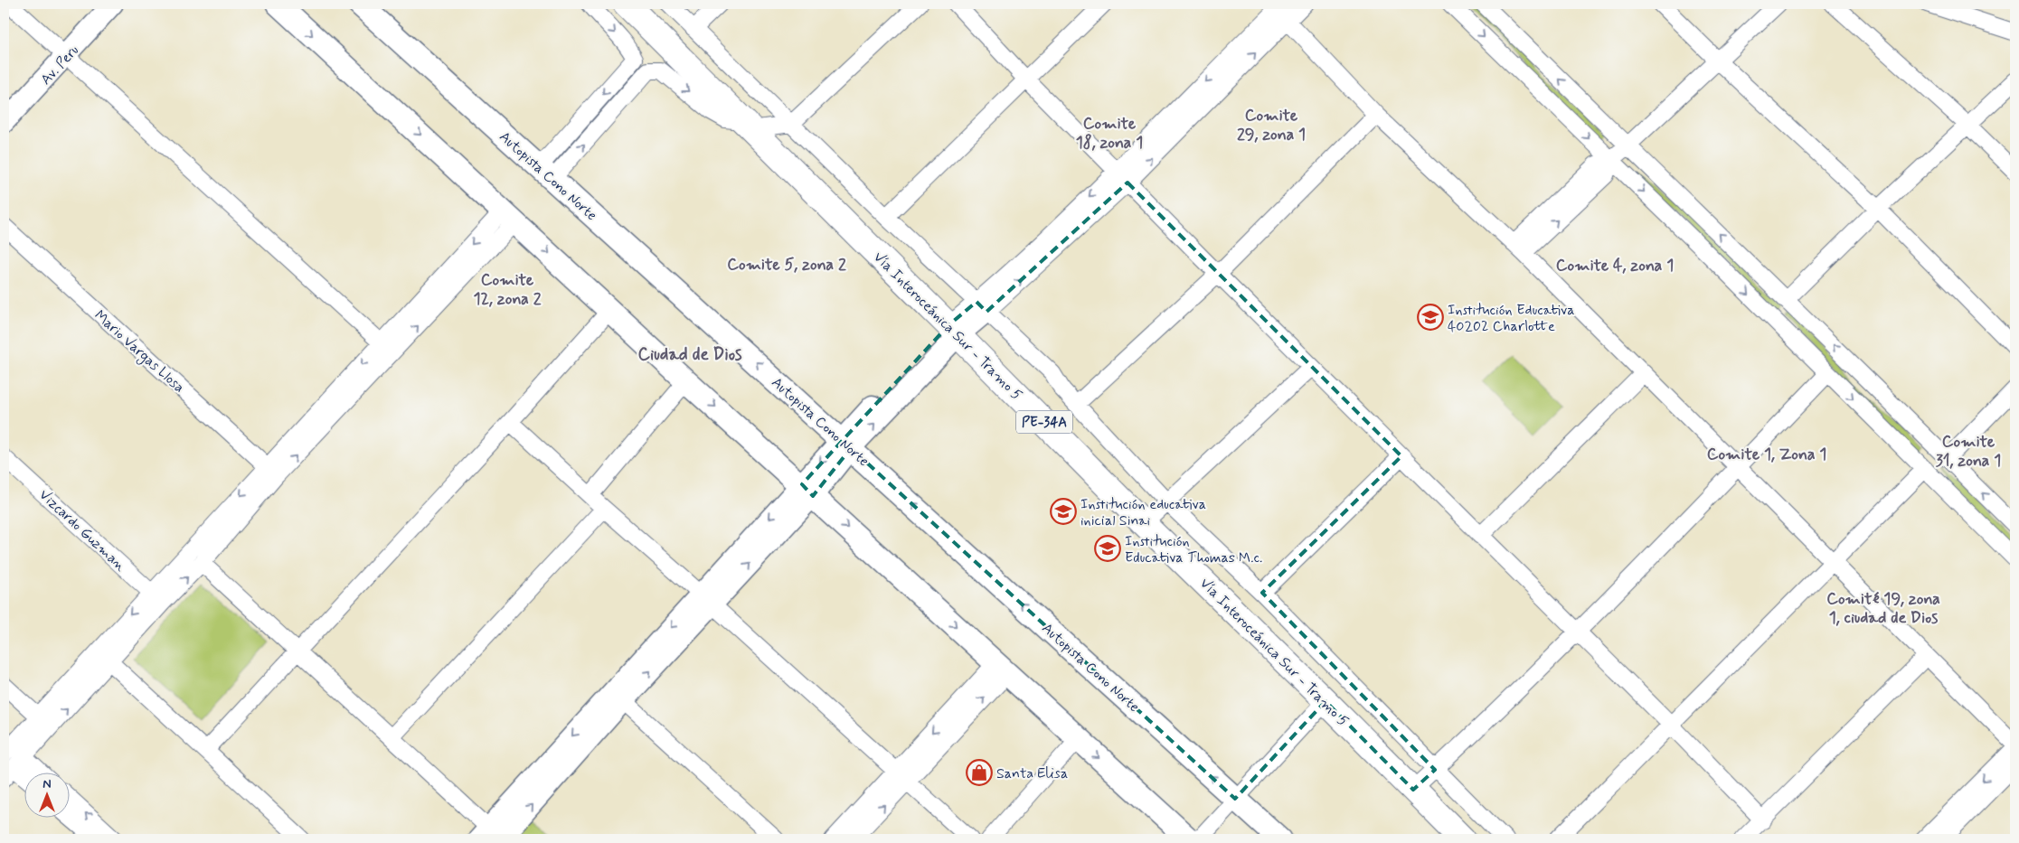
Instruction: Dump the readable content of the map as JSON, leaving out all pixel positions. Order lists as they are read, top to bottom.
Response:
{
  "streets": {
    "highway": ["Vía Interoceánica Sur - Tramo 5", "PE-34A"],
    "main road": ["Autopista Cono Norte"],
    "street": ["Av. Peru", "Mario Vargas Llosa", "Vizcardo Guzman"]
  },
  "districts": [
    "Comite 29, zona 1",
    "Comite 18, zona 1",
    "Comite 5, zona 2",
    "Comite 4, zona 1",
    "Comite 12, zona 2",
    "Ciudad de Dios",
    "Comite 31, zona 1",
    "Comite 1, Zona 1",
    "Comité 19, zona 1, ciudad de Dios"
  ],
  "places": {
    "school or university": ["Institución Educativa 40202 Charlotte", "Institución educativa inicial Sinai", "Institución Educativa Thomas M.c."],
    "shop": ["Santa Elisa"]
  },
  "north": "top"
}
